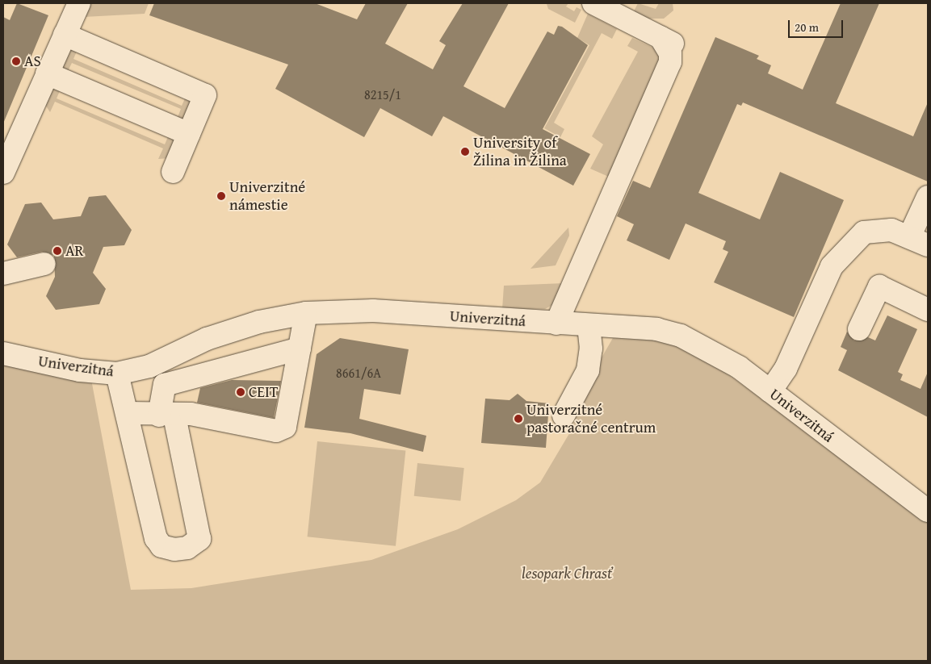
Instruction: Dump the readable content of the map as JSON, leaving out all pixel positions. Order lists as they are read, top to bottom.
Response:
{
  "streets": {
    "street": ["Univerzitná"]
  },
  "parks": ["lesopark Chrasť"],
  "places": [
    "AS",
    "University of Žilina in Žilina",
    "Univerzitné námestie",
    "AR",
    "CEIT",
    "Univerzitné pastoračné centrum"
  ],
  "house_numbers": ["8215/1", "8661/6A"],
  "scale_bar": "20 m"
}
